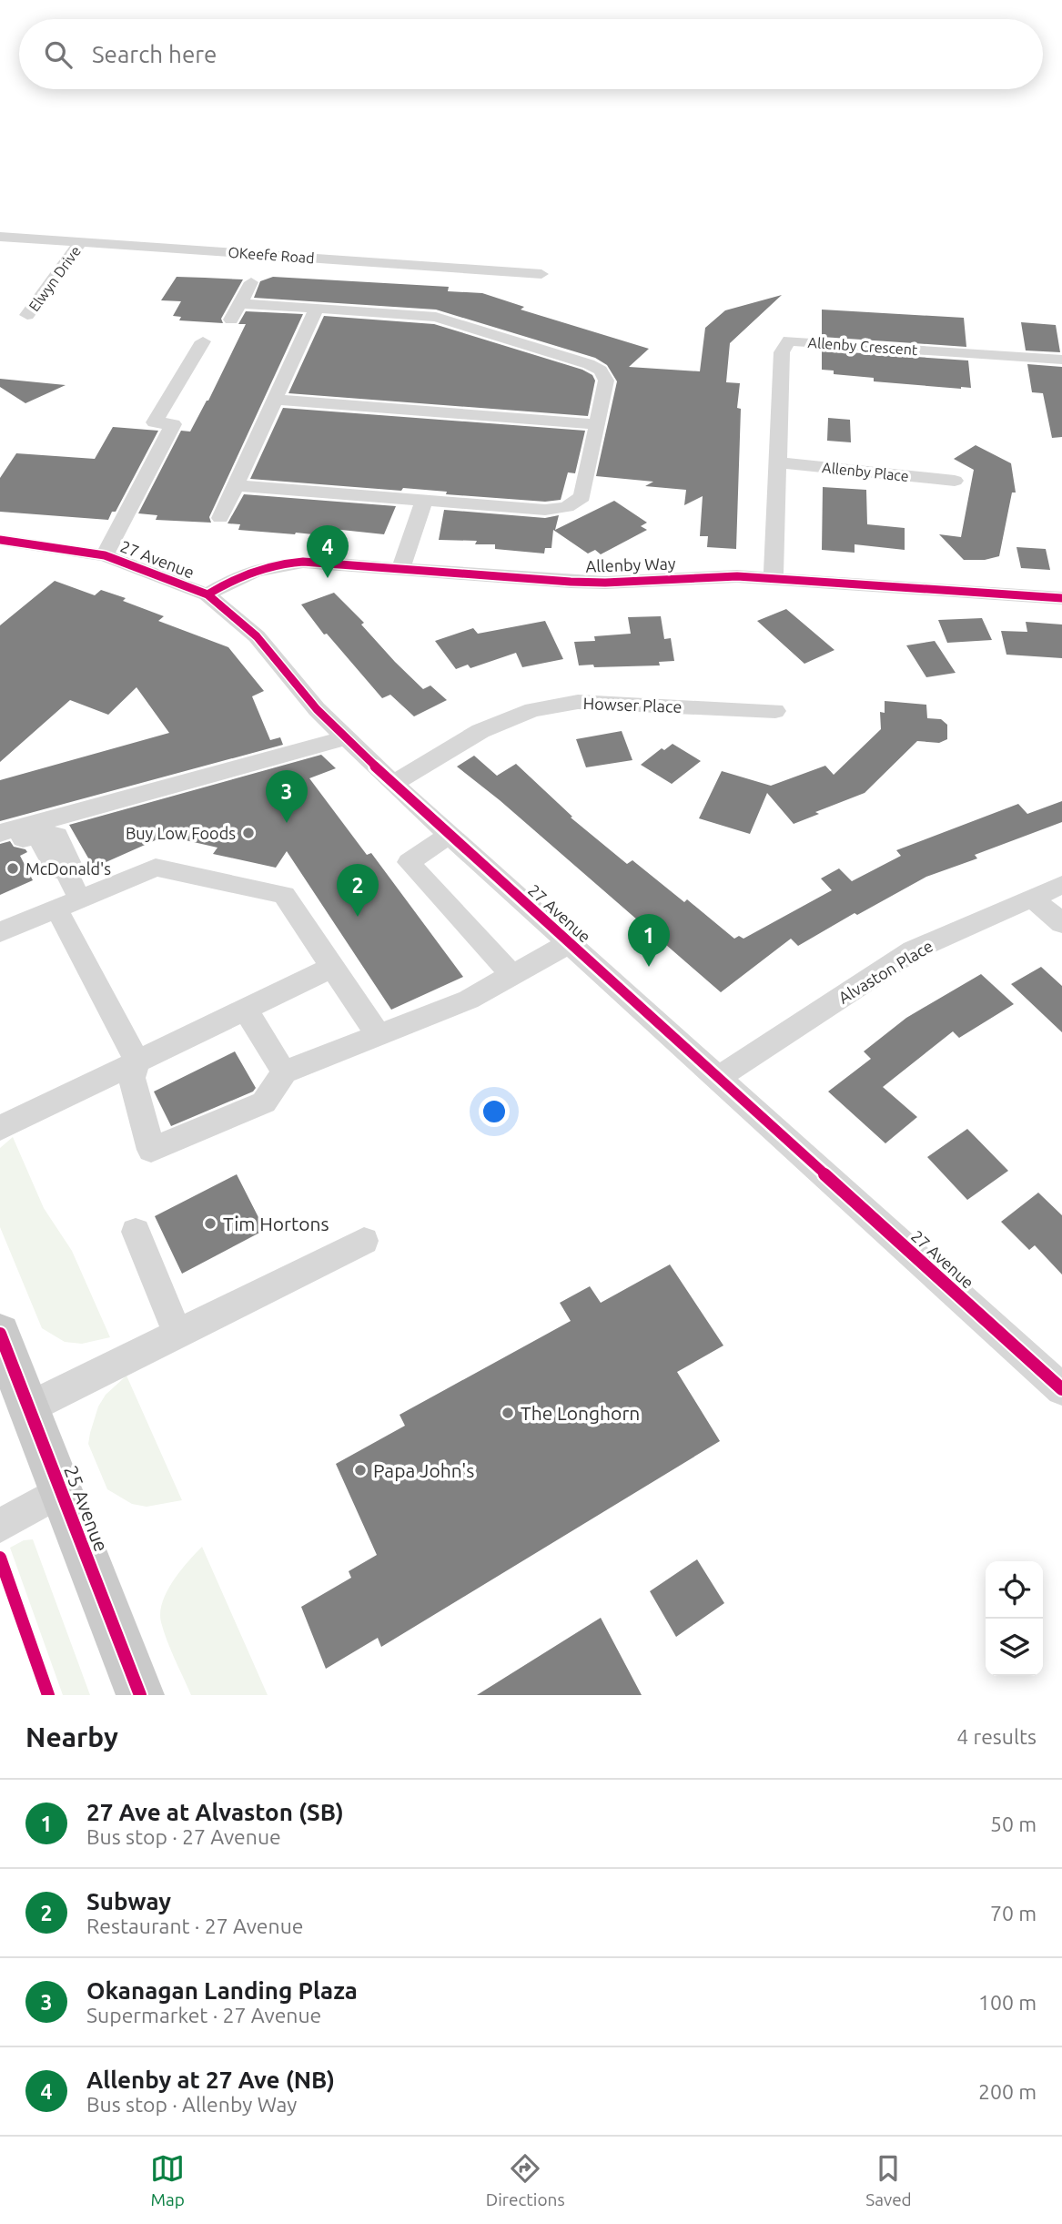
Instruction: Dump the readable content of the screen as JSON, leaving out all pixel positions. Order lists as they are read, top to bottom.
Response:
{
  "streets": {
    "main road": ["25 Avenue"],
    "street": [
      "OKeefe Road",
      "Elwyn Drive",
      "Allenby Crescent",
      "Allenby Place",
      "27 Avenue",
      "Allenby Way",
      "Howser Place",
      "Alvaston Place"
    ]
  },
  "crossings": [
    ["OKeefe Road", "Elwyn Drive"],
    ["Allenby Crescent", "Allenby Place"],
    ["Allenby Crescent", "Allenby Way"],
    ["27 Avenue", "Allenby Way"],
    ["27 Avenue", "Howser Place"],
    ["27 Avenue", "Alvaston Place"]
  ],
  "places": [
    "Buy Low Foods",
    "McDonald's",
    "Tim Hortons",
    "The Longhorn",
    "Papa John's"
  ],
  "page": {
    "search": "Search here",
    "pins": [
      "4",
      "3",
      "2",
      "1"
    ],
    "heading": ["Nearby", "4 results"],
    "list": [
      {
        "mark": "1",
        "name": "27 Ave at Alvaston (SB)",
        "note": "Bus stop · 27 Avenue",
        "value": "50 m"
      },
      {
        "mark": "2",
        "name": "Subway",
        "note": "Restaurant · 27 Avenue",
        "value": "70 m"
      },
      {
        "mark": "3",
        "name": "Okanagan Landing Plaza",
        "note": "Supermarket · 27 Avenue",
        "value": "100 m"
      },
      {
        "mark": "4",
        "name": "Allenby at 27 Ave (NB)",
        "note": "Bus stop · Allenby Way",
        "value": "200 m"
      }
    ],
    "nav": ["Map", "Directions", "Saved"]
  }
}
